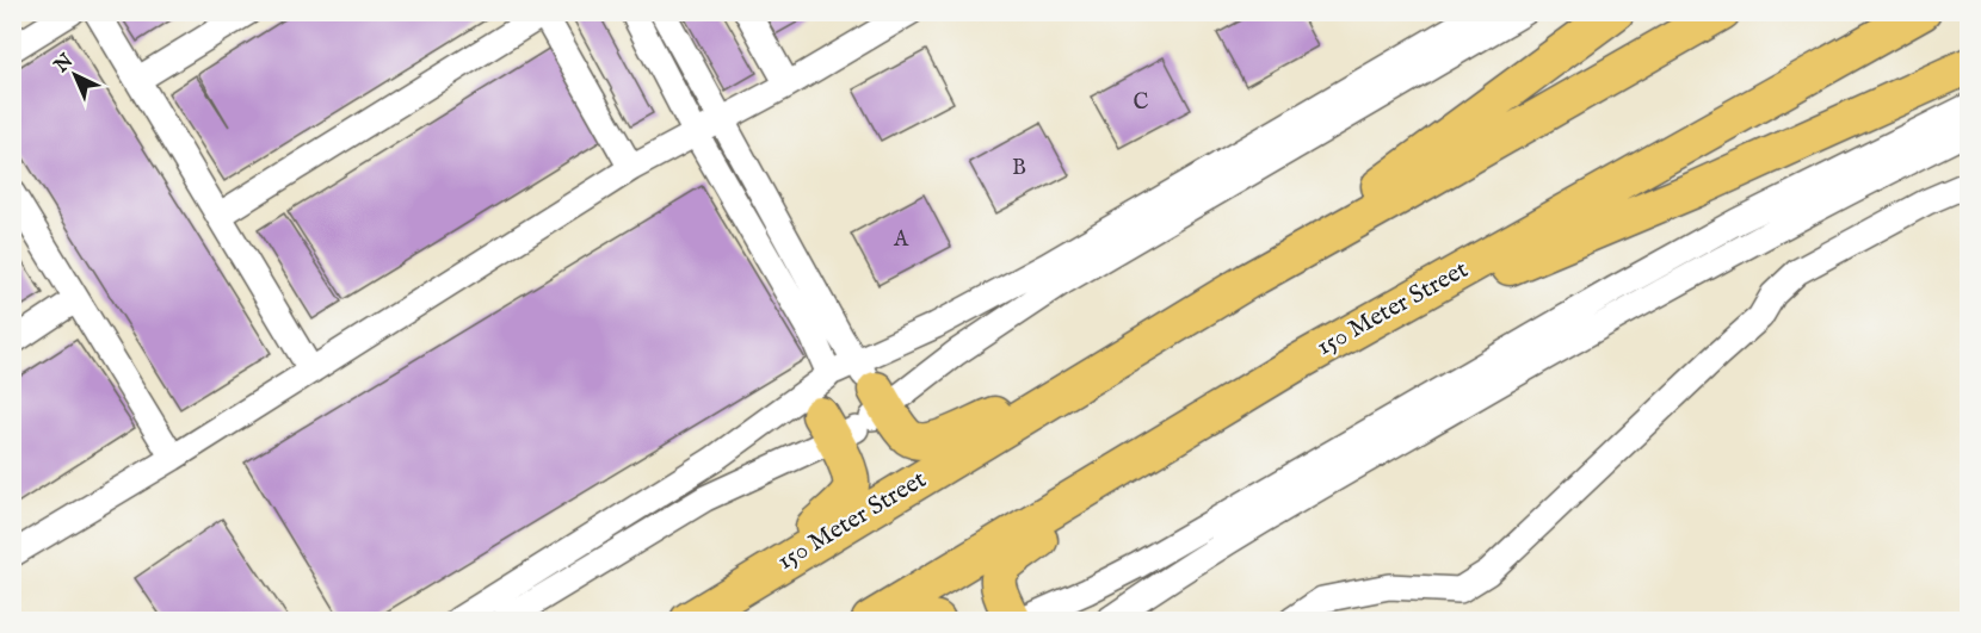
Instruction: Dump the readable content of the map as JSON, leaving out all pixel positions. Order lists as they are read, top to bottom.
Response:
{
  "streets": {
    "highway": ["150 Meter Street"]
  },
  "house_numbers": ["C", "B", "A"],
  "north": "top left"
}
